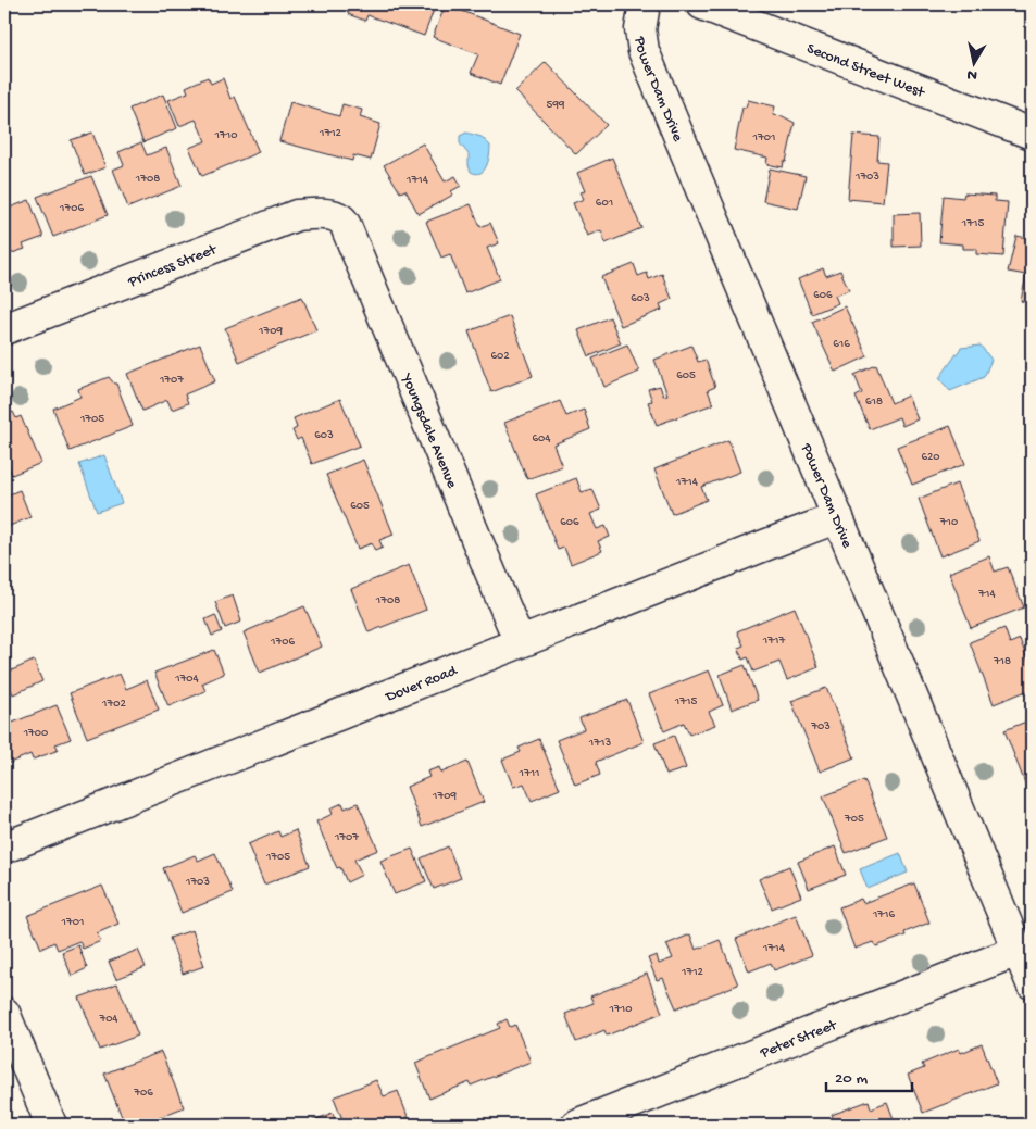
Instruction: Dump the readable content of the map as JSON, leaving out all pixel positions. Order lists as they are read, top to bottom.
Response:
{
  "streets": {
    "street": [
      "Second Street West",
      "Power Dam Drive",
      "Princess Street",
      "Youngsdale Avenue",
      "Dover Road",
      "Peter Street"
    ]
  },
  "crossings": [
    ["Power Dam Drive", "Dover Road"],
    ["Power Dam Drive", "Peter Street"],
    ["Princess Street", "Youngsdale Avenue"],
    ["Youngsdale Avenue", "Dover Road"]
  ],
  "house_numbers": [
    "599",
    "1712",
    "1710",
    "1701",
    "1703",
    "1708",
    "1714",
    "601",
    "1706",
    "1715",
    "606",
    "603",
    "1709",
    "616",
    "602",
    "605",
    "1707",
    "618",
    "1705",
    "603",
    "604",
    "620",
    "1714",
    "605",
    "606",
    "710",
    "714",
    "1708",
    "1717",
    "1706",
    "718",
    "1704",
    "1715",
    "1702",
    "703",
    "1700",
    "1713",
    "1711",
    "1709",
    "705",
    "1707",
    "1705",
    "1703",
    "1716",
    "1701",
    "1714",
    "1712",
    "1710",
    "704",
    "706"
  ],
  "scale_bar": "20 m",
  "north": "bottom"
}
